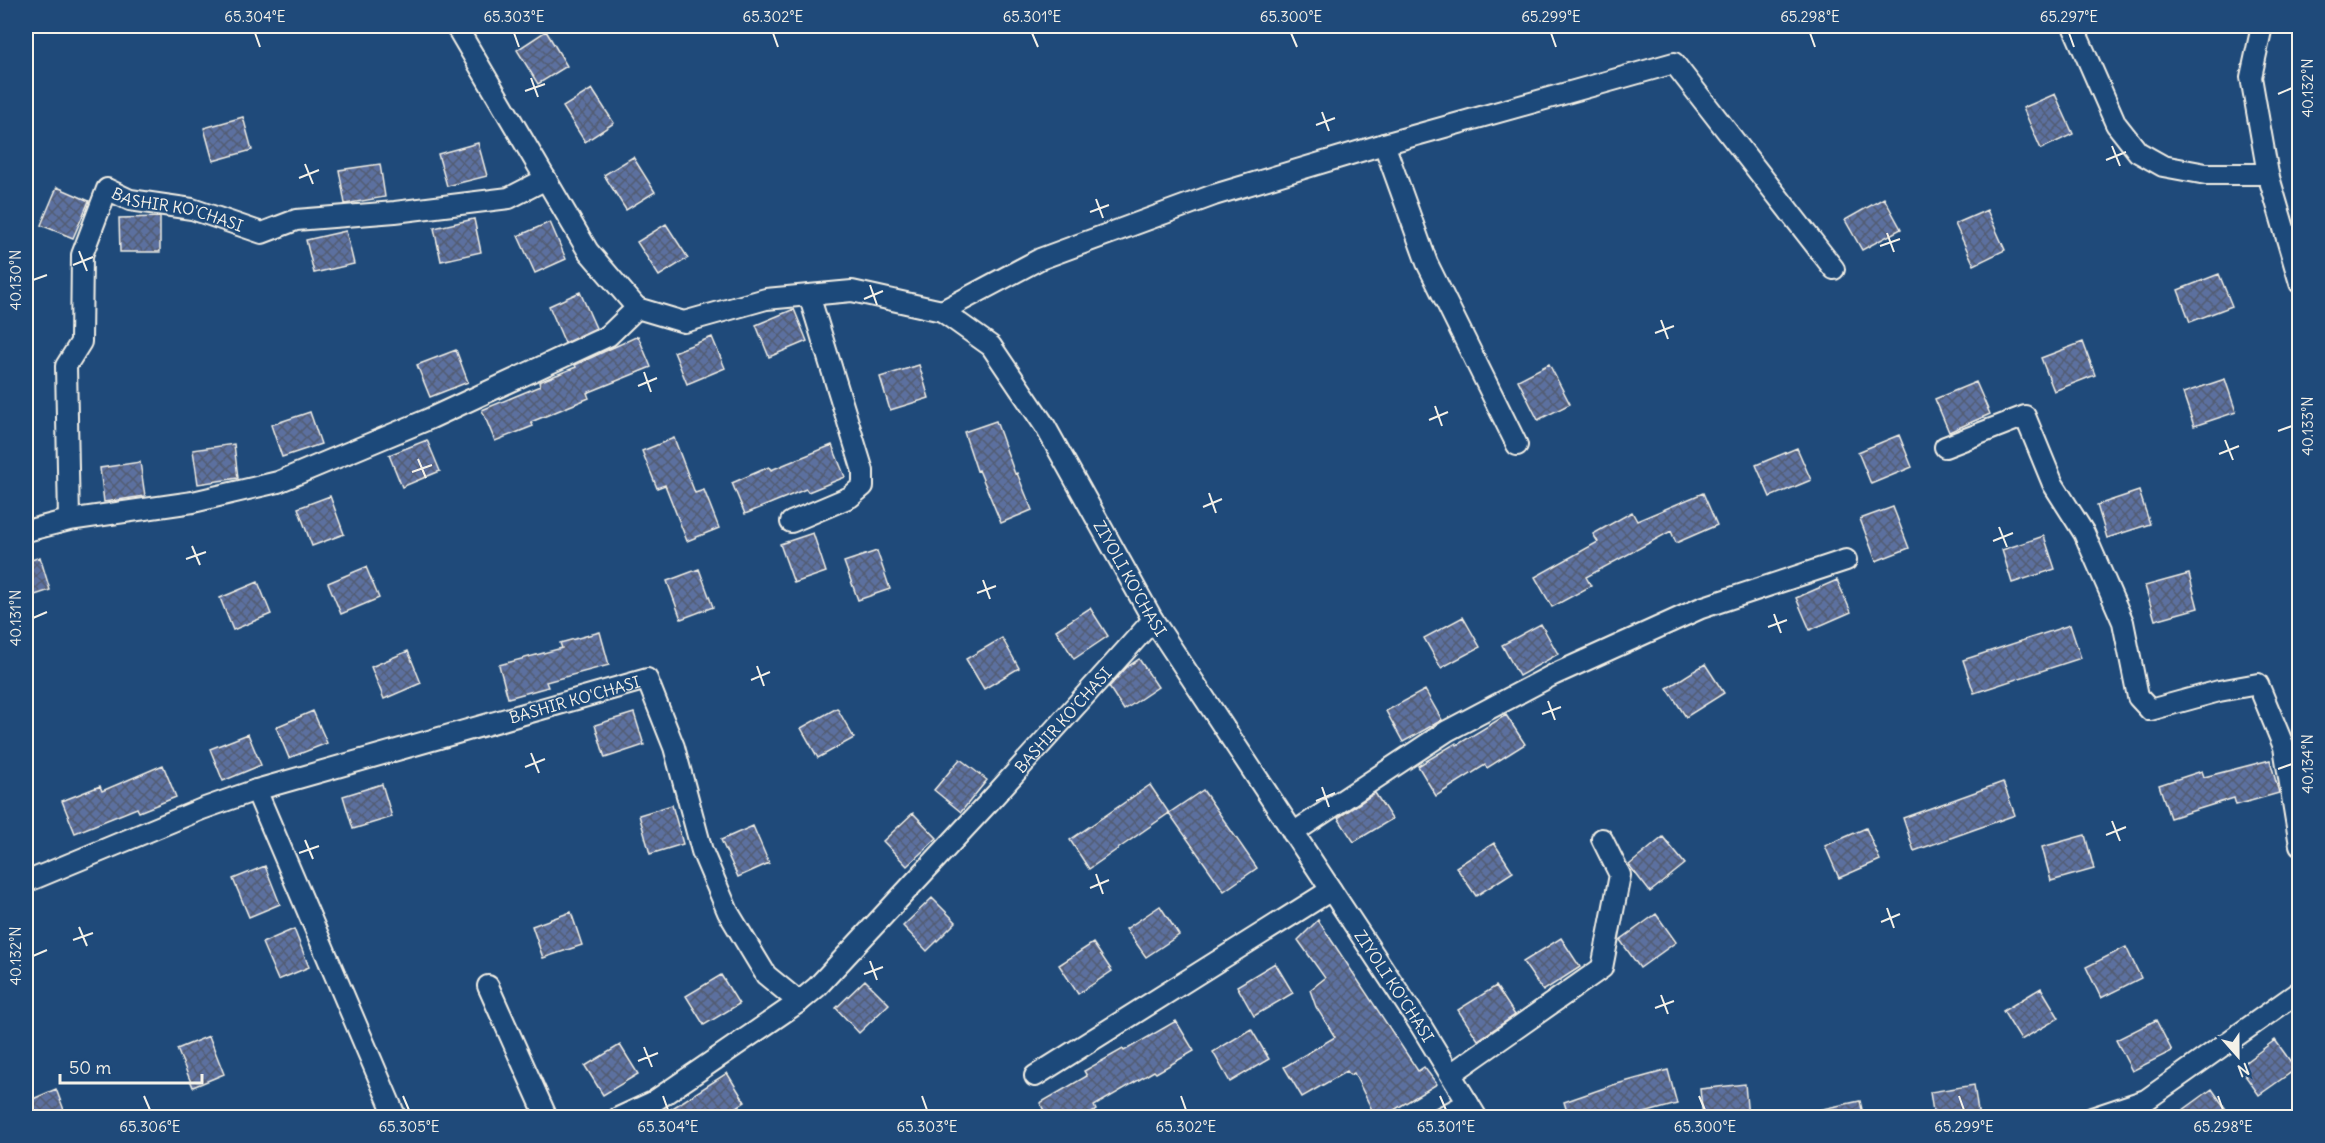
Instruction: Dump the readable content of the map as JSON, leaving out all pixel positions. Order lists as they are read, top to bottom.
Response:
{
  "streets": {
    "street": ["BASHIR KO'CHASI", "ZIYOLI KO'CHASI"]
  },
  "crossings": [
    ["BASHIR KO'CHASI", "ZIYOLI KO'CHASI"]
  ],
  "scale_bar": "50 m",
  "north": "bottom",
  "coordinates": [
    "65.304°E",
    "65.303°E",
    "65.302°E",
    "65.301°E",
    "65.300°E",
    "65.299°E",
    "65.298°E",
    "65.297°E",
    "40.132°N",
    "40.130°N",
    "40.133°N",
    "40.131°N",
    "40.134°N",
    "65.306°E",
    "65.305°E"
  ]
}
